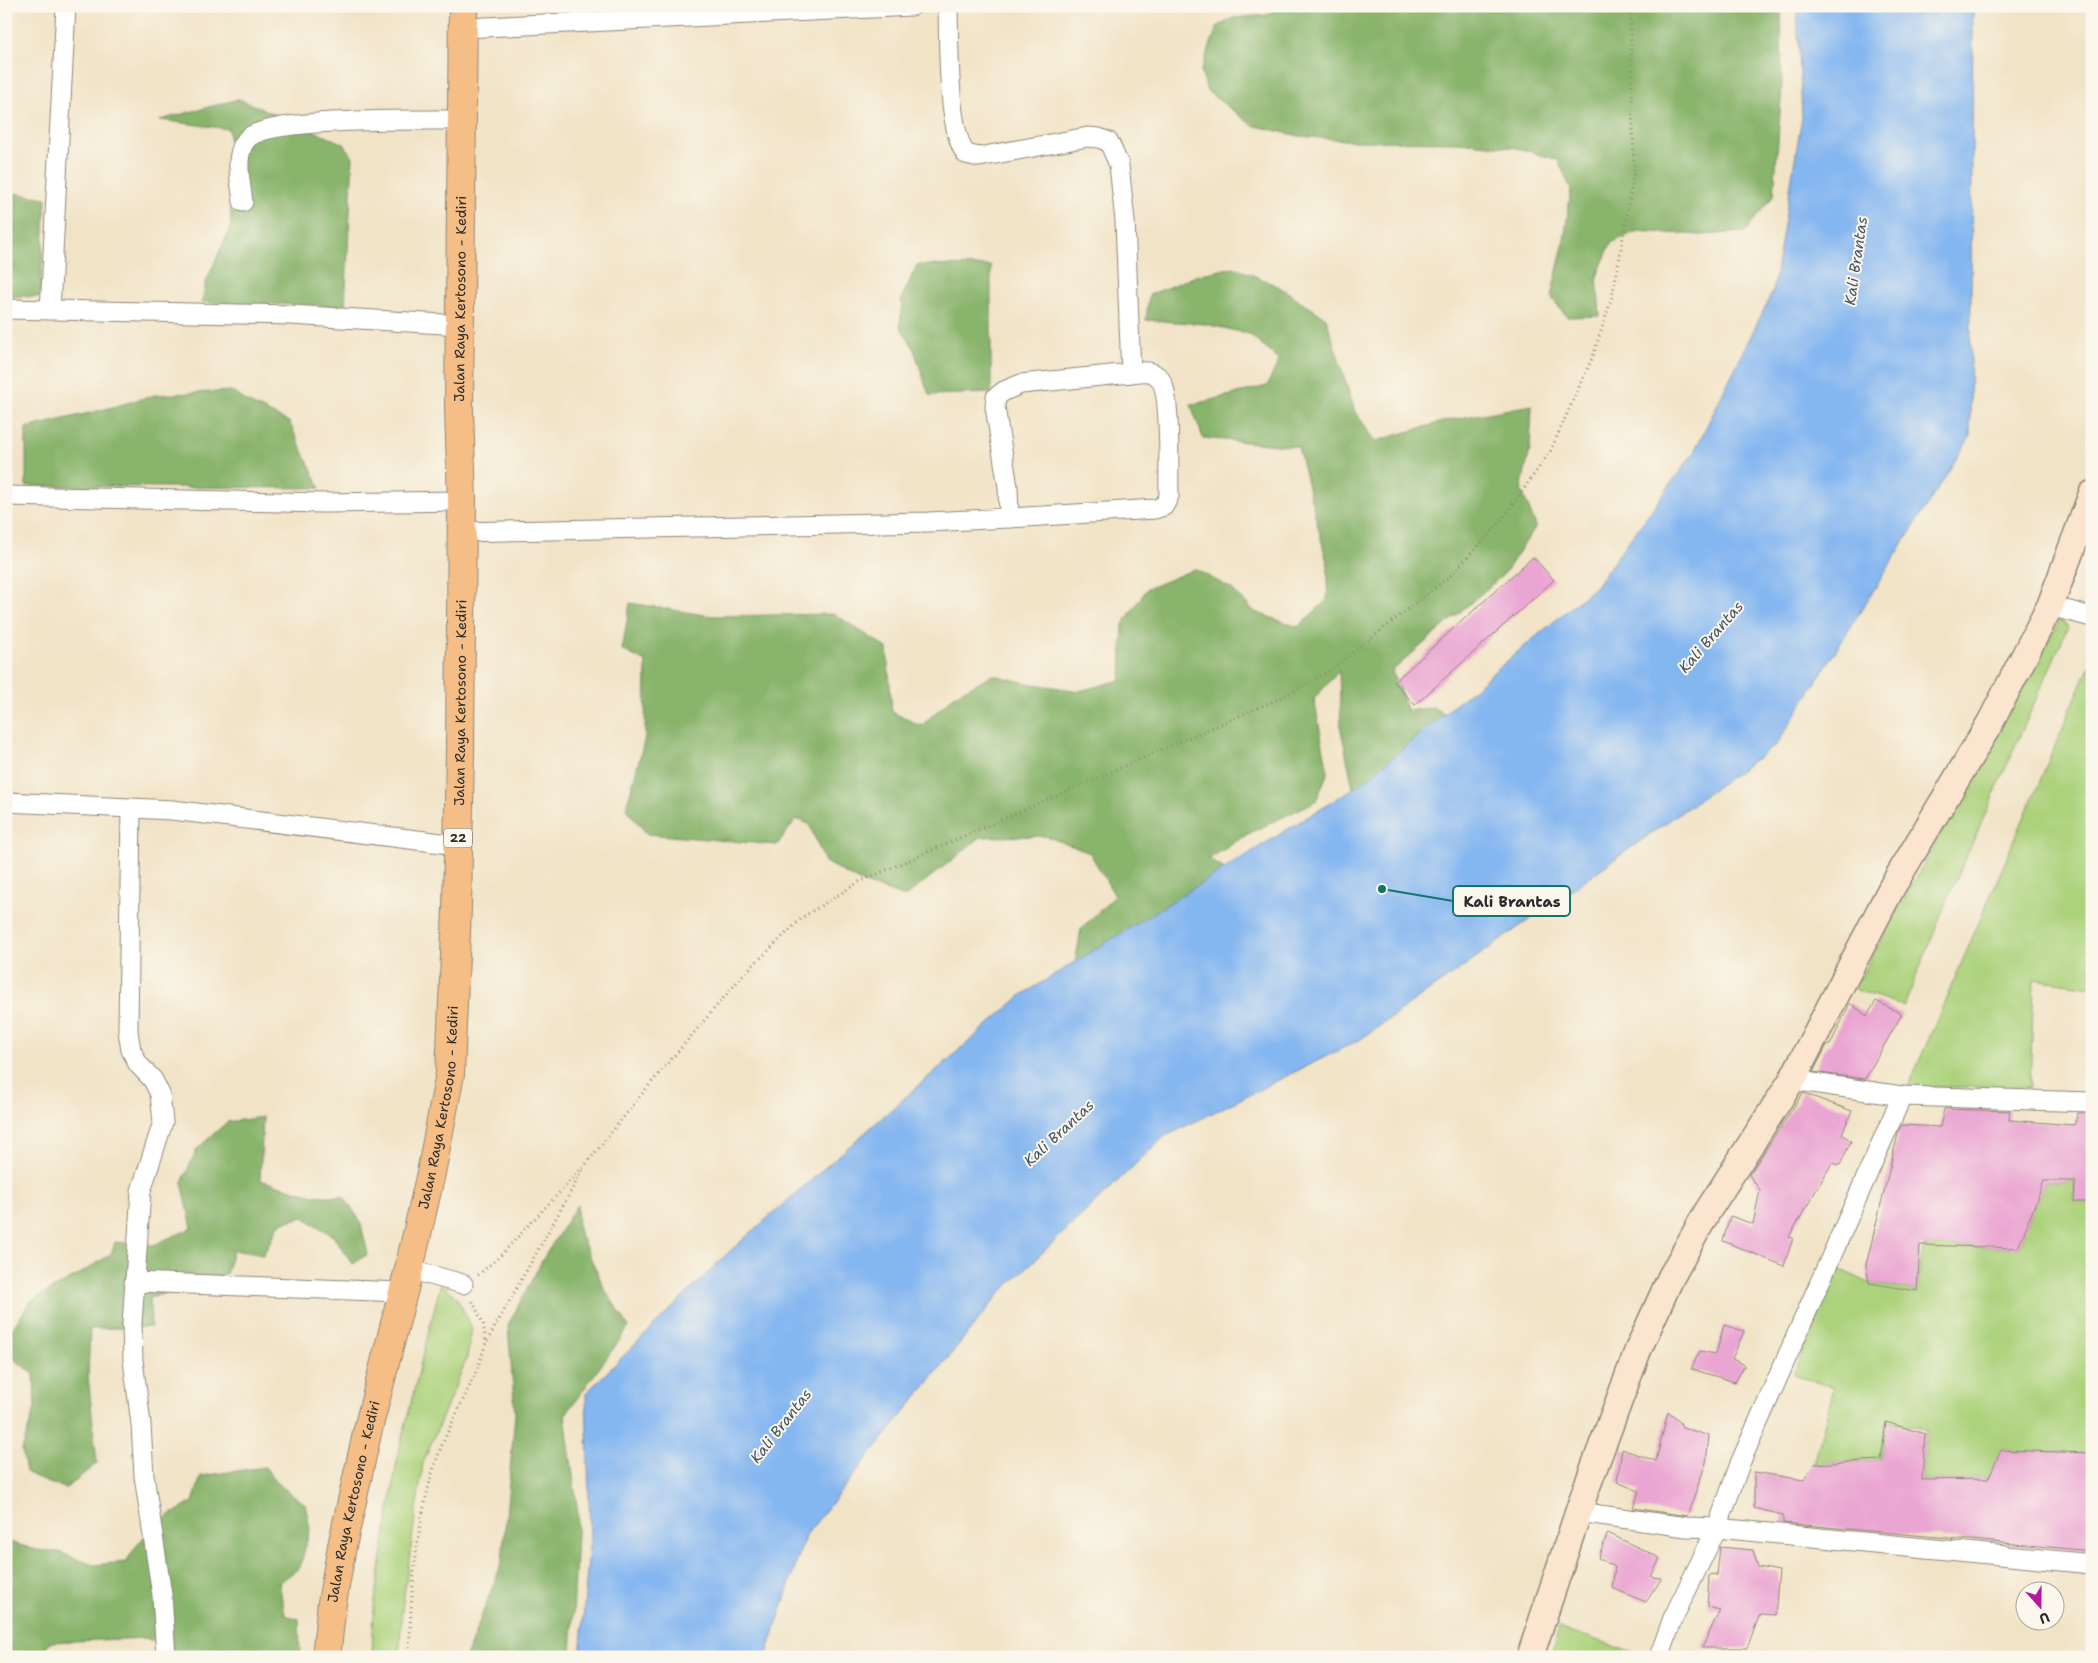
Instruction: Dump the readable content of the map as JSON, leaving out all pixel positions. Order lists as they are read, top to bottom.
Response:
{
  "streets": {
    "highway": ["Jalan Raya Kertosono - Kediri", "22"]
  },
  "water": ["Kali Brantas"],
  "places": ["Kali Brantas"],
  "north": "bottom"
}
